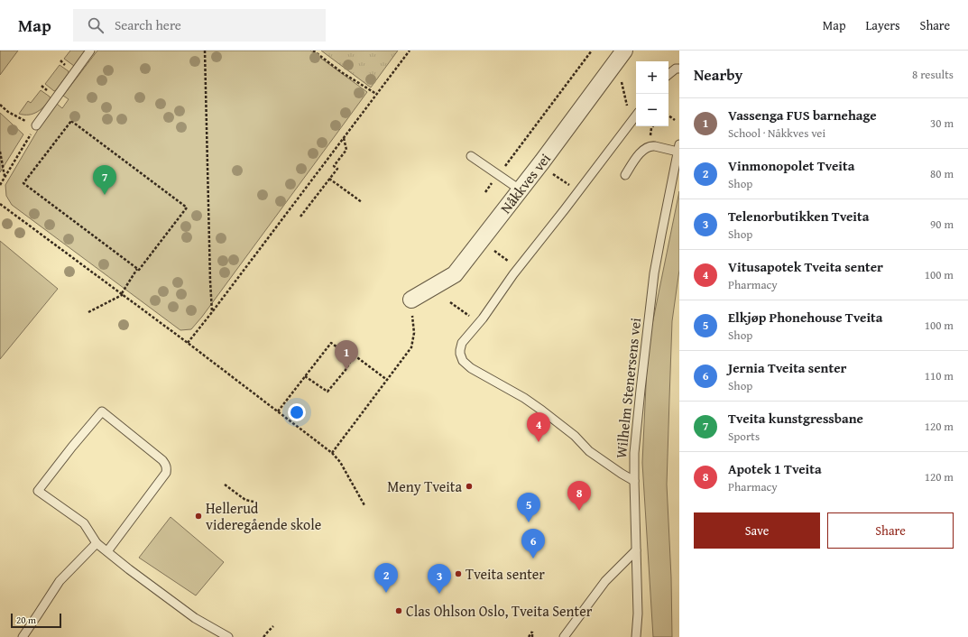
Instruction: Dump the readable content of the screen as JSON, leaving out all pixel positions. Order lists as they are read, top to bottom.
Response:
{
  "streets": {
    "street": ["Nåkkves vei"],
    "lane": ["Wilhelm Stenersens vei"]
  },
  "places": [
    "Meny Tveita",
    "Hellerud videregående skole",
    "Tveita senter",
    "Clas Ohlson Oslo, Tveita Senter"
  ],
  "scale_bar": "20 m",
  "page": {
    "header": "Map",
    "search": "Search here",
    "nav": ["Map", "Layers", "Share"],
    "heading": ["Nearby", "8 results"],
    "map_buttons": ["+", "−"],
    "list": [
      {
        "mark": "1",
        "name": "Vassenga FUS barnehage",
        "note": "School · Nåkkves vei",
        "value": "30 m"
      },
      {
        "mark": "2",
        "name": "Vinmonopolet Tveita",
        "note": "Shop",
        "value": "80 m"
      },
      {
        "mark": "3",
        "name": "Telenorbutikken Tveita",
        "note": "Shop",
        "value": "90 m"
      },
      {
        "mark": "4",
        "name": "Vitusapotek Tveita senter",
        "note": "Pharmacy",
        "value": "100 m"
      },
      {
        "mark": "5",
        "name": "Elkjøp Phonehouse Tveita",
        "note": "Shop",
        "value": "100 m"
      },
      {
        "mark": "6",
        "name": "Jernia Tveita senter",
        "note": "Shop",
        "value": "110 m"
      },
      {
        "mark": "7",
        "name": "Tveita kunstgressbane",
        "note": "Sports",
        "value": "120 m"
      },
      {
        "mark": "8",
        "name": "Apotek 1 Tveita",
        "note": "Pharmacy",
        "value": "120 m"
      }
    ],
    "pins": [
      "7",
      "1",
      "4",
      "8",
      "5",
      "6",
      "2",
      "3"
    ],
    "buttons": ["Save", "Share"],
    "scale": "20 m"
  }
}
